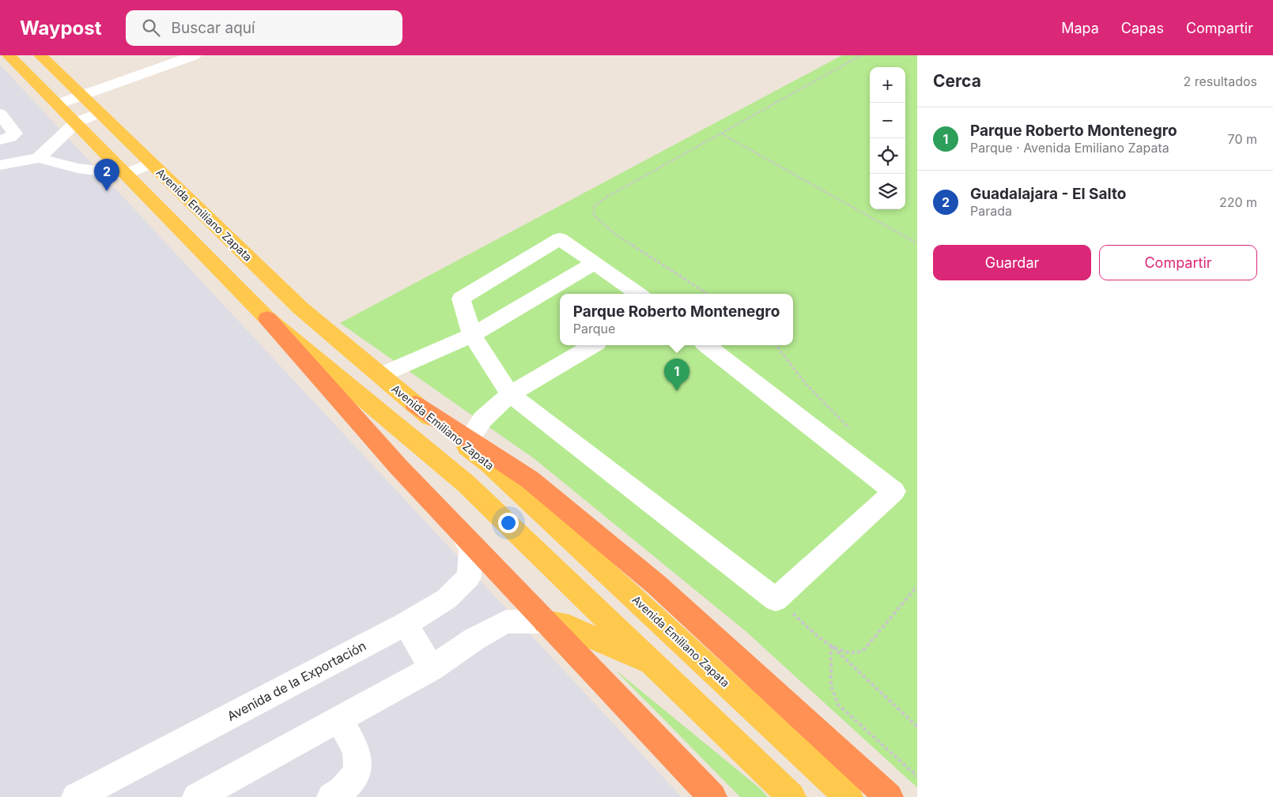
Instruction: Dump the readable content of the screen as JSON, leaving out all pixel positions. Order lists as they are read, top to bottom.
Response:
{
  "streets": {
    "main road": ["Avenida Emiliano Zapata"],
    "street": ["Avenida de la Exportación"]
  },
  "page": {
    "header": "Waypost",
    "search": "Buscar aquí",
    "nav": ["Mapa", "Capas", "Compartir"],
    "heading": ["Cerca", "2 resultados"],
    "map_buttons": ["+", "−"],
    "list": [
      {
        "mark": "1",
        "name": "Parque Roberto Montenegro",
        "note": "Parque · Avenida Emiliano Zapata",
        "value": "70 m"
      },
      {
        "mark": "2",
        "name": "Guadalajara - El Salto",
        "note": "Parada",
        "value": "220 m"
      }
    ],
    "pins": ["2", "1"],
    "buttons": ["Guardar", "Compartir"],
    "popup": ["Parque Roberto Montenegro", "Parque"]
  }
}
